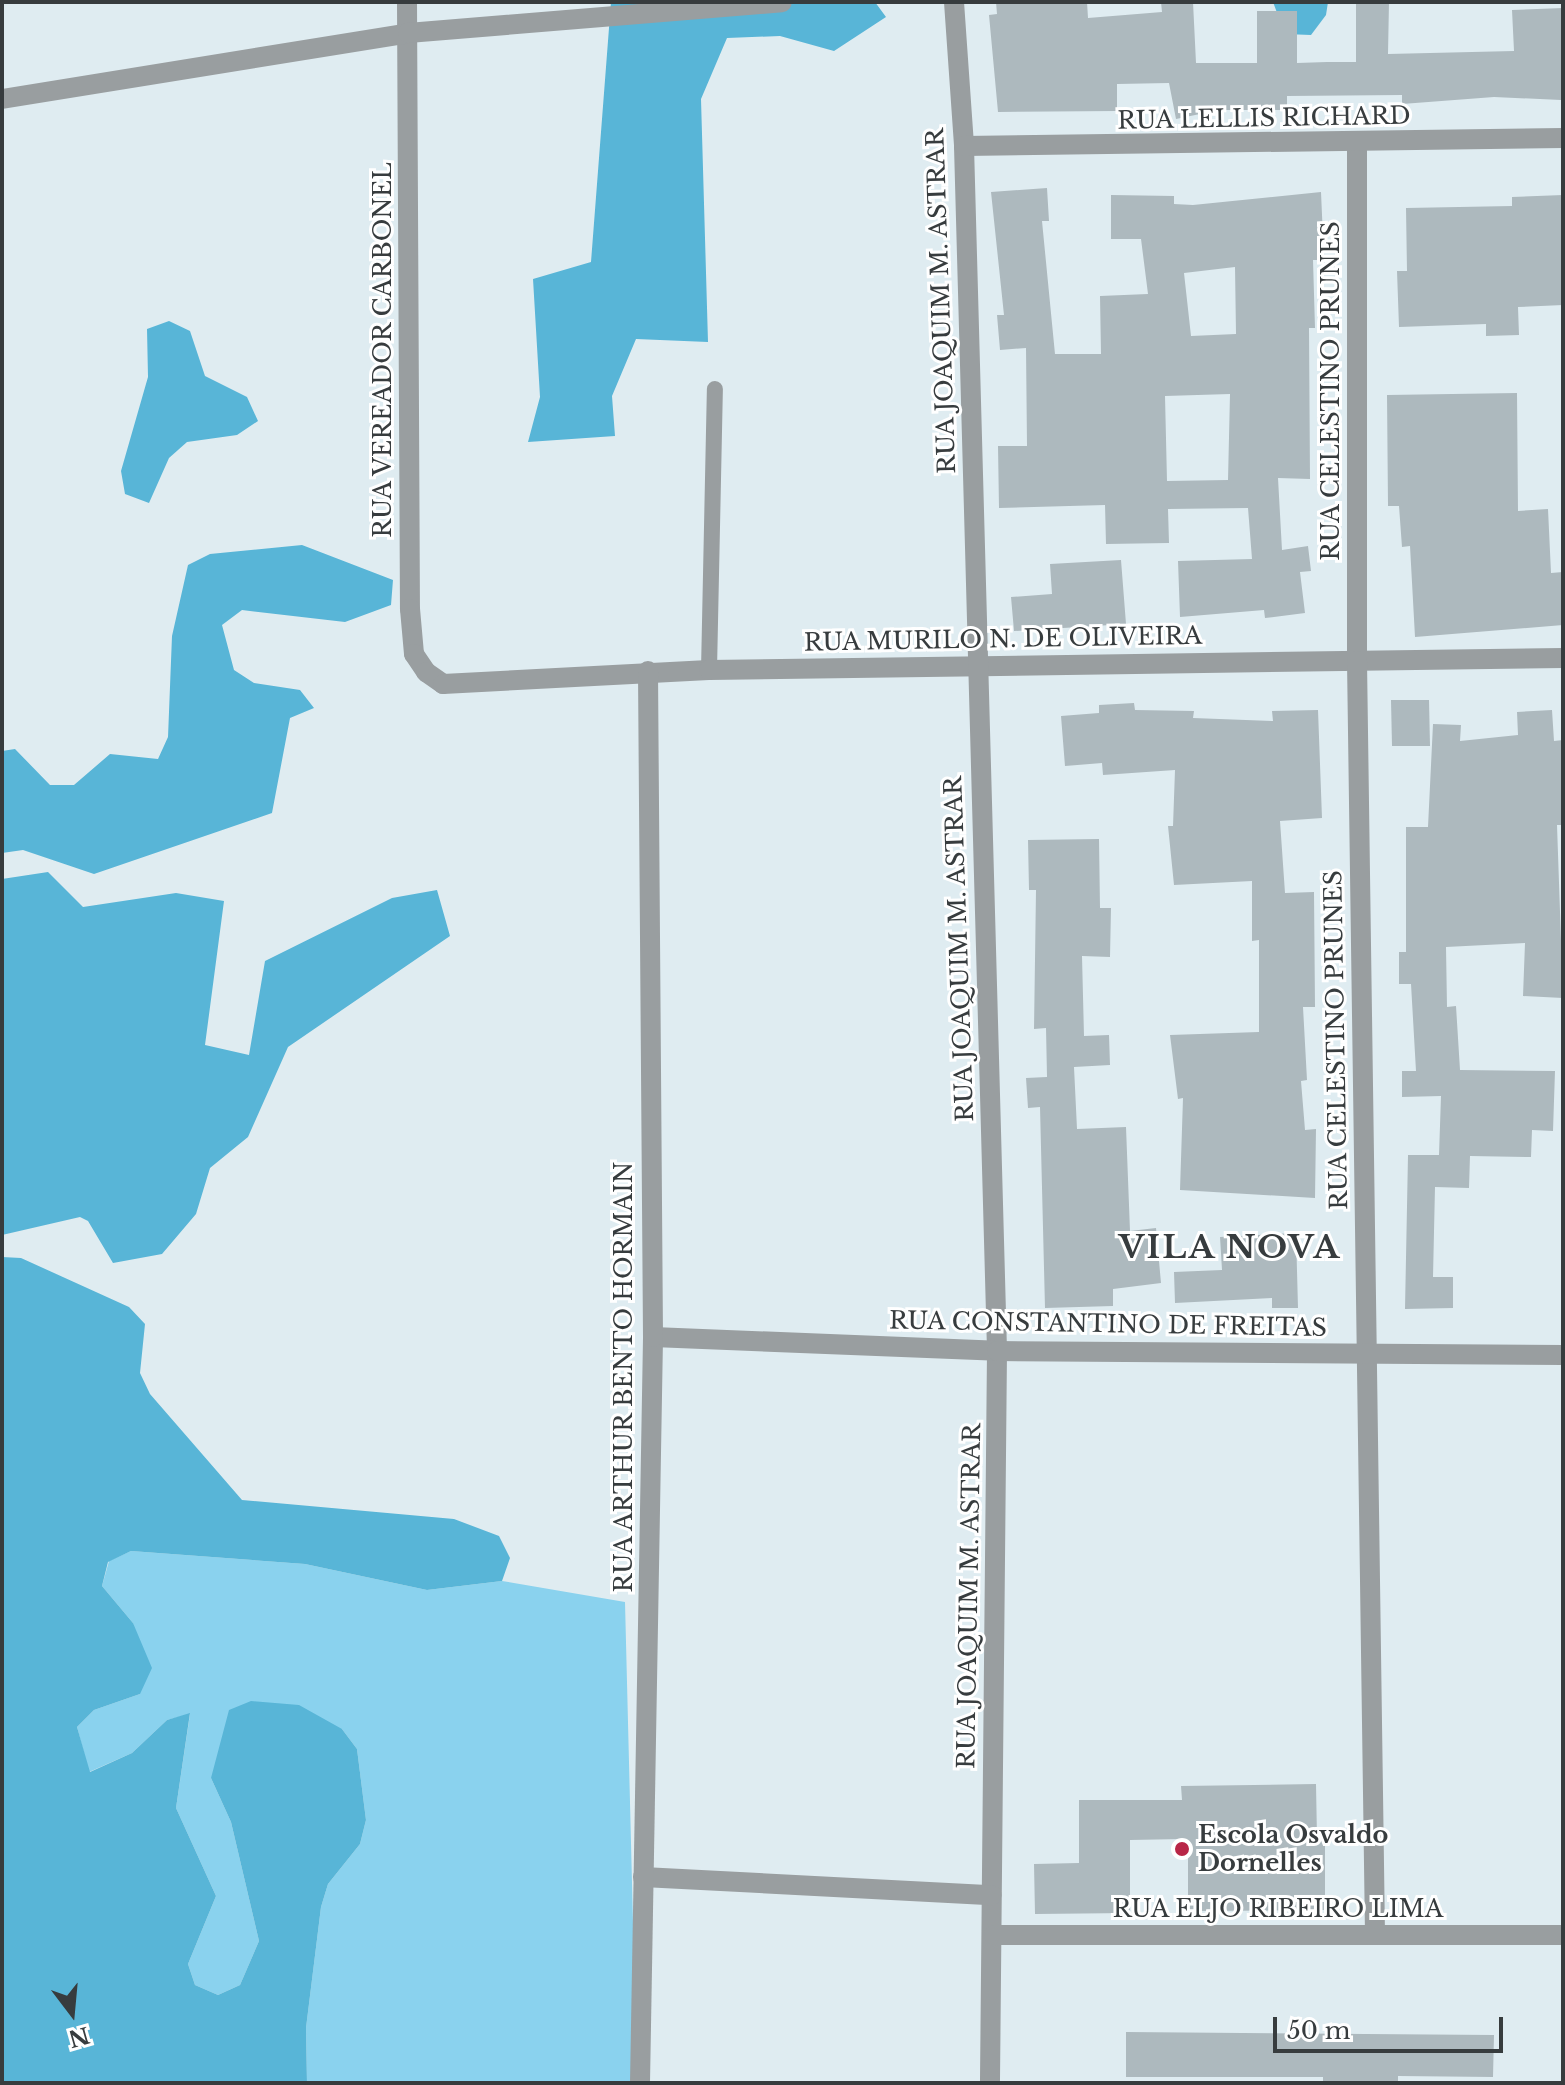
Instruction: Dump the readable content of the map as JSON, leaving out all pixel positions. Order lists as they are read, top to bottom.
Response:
{
  "streets": {
    "street": [
      "RUA LELLIS RICHARD",
      "RUA JOAQUIM M. ASTRAR",
      "RUA VEREADOR CARBONEL",
      "RUA CELESTINO PRUNES",
      "RUA MURILO N. DE OLIVEIRA",
      "RUA CONSTANTINO DE FREITAS",
      "RUA ARTHUR BENTO HORMAIN",
      "RUA ELJO RIBEIRO LIMA"
    ]
  },
  "crossings": [
    ["RUA LELLIS RICHARD", "RUA JOAQUIM M. ASTRAR"],
    ["RUA LELLIS RICHARD", "RUA CELESTINO PRUNES"],
    ["RUA JOAQUIM M. ASTRAR", "RUA MURILO N. DE OLIVEIRA"],
    ["RUA JOAQUIM M. ASTRAR", "RUA CONSTANTINO DE FREITAS"],
    ["RUA JOAQUIM M. ASTRAR", "RUA ELJO RIBEIRO LIMA"],
    ["RUA VEREADOR CARBONEL", "RUA MURILO N. DE OLIVEIRA"],
    ["RUA CELESTINO PRUNES", "RUA MURILO N. DE OLIVEIRA"],
    ["RUA CELESTINO PRUNES", "RUA CONSTANTINO DE FREITAS"],
    ["RUA CELESTINO PRUNES", "RUA ELJO RIBEIRO LIMA"],
    ["RUA MURILO N. DE OLIVEIRA", "RUA ARTHUR BENTO HORMAIN"],
    ["RUA CONSTANTINO DE FREITAS", "RUA ARTHUR BENTO HORMAIN"]
  ],
  "districts": ["VILA NOVA"],
  "places": ["Escola Osvaldo Dornelles"],
  "scale_bar": "50 m",
  "north": "bottom"
}
